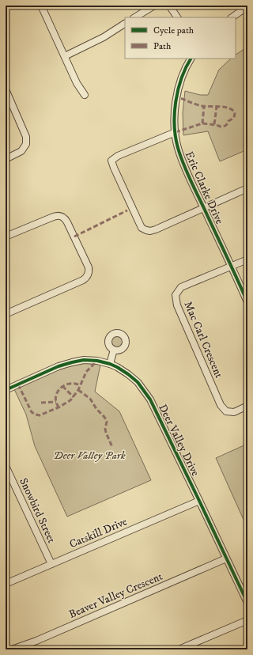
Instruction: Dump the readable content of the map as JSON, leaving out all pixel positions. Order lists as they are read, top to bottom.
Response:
{
  "streets": {
    "street": [
      "Eric Clarke Drive",
      "Mac Carl Crescent",
      "Deer Valley Drive",
      "Snowbird Street",
      "Catskill Drive",
      "Beaver Valley Crescent"
    ]
  },
  "crossings": [
    ["Eric Clarke Drive", "Mac Carl Crescent"],
    ["Deer Valley Drive", "Catskill Drive"],
    ["Deer Valley Drive", "Beaver Valley Crescent"],
    ["Snowbird Street", "Catskill Drive"]
  ],
  "parks": ["Deer Valley Park"],
  "legend": ["Cycle path", "Path"]
}
